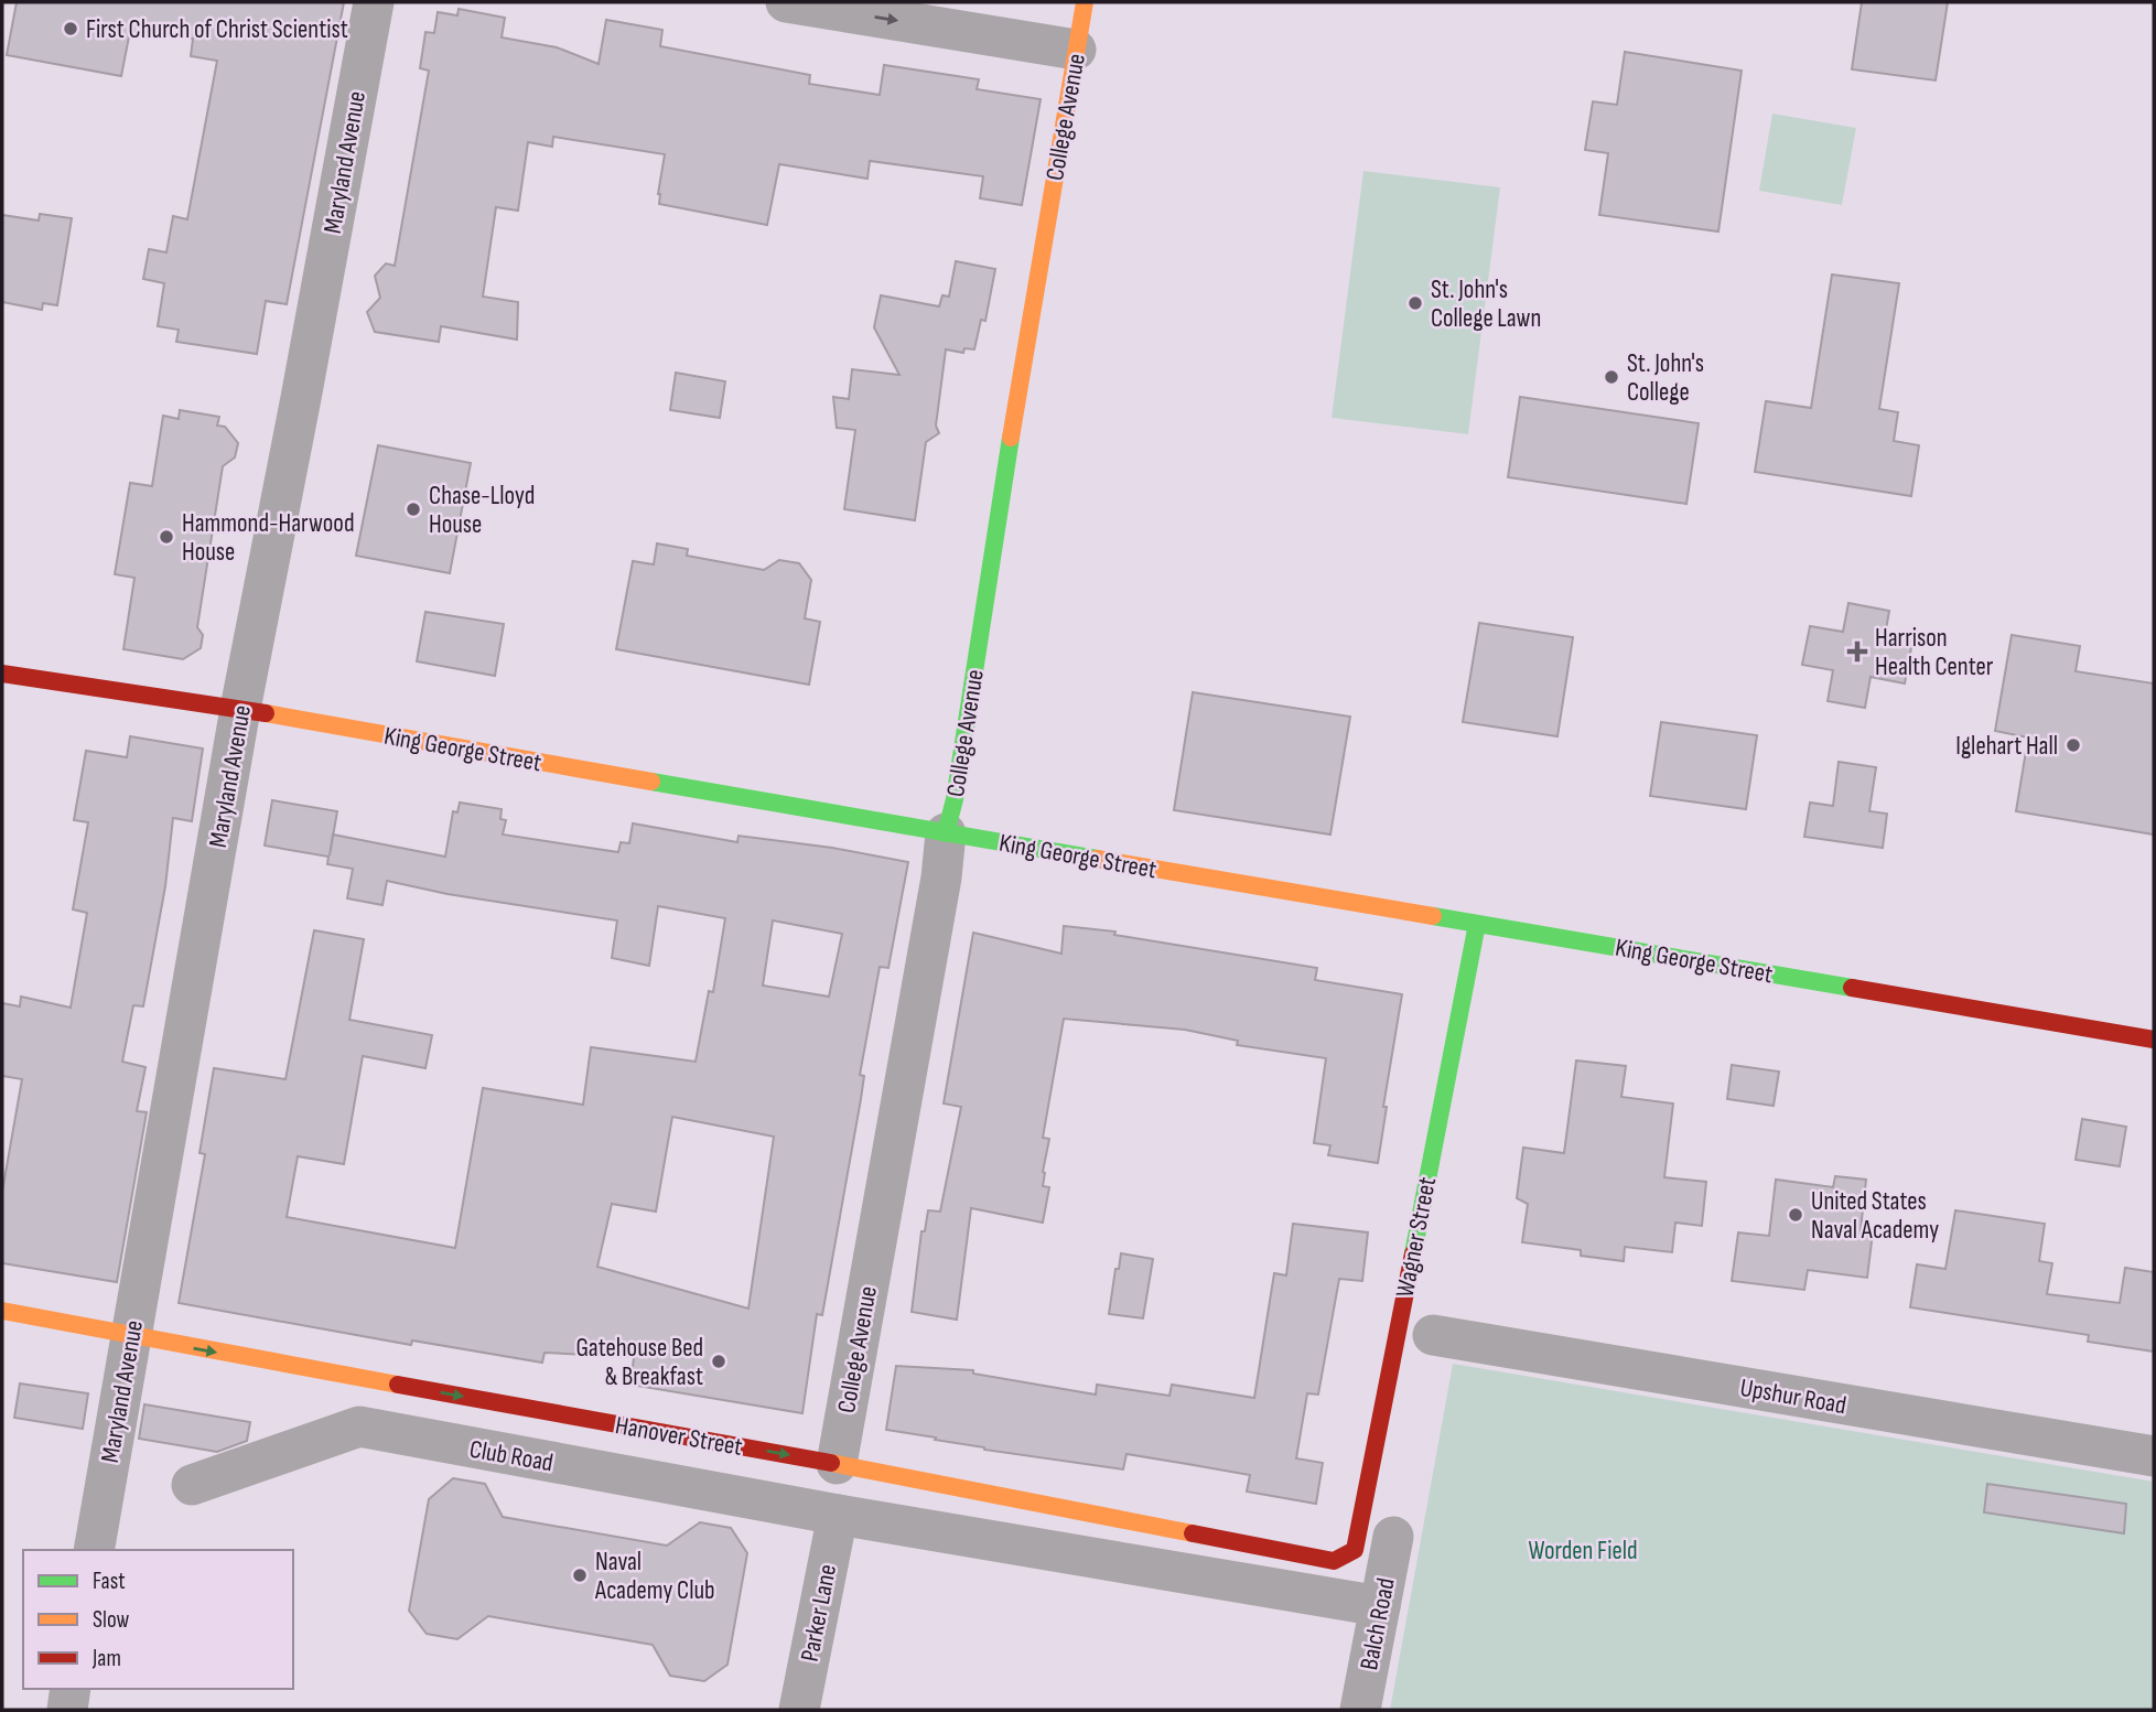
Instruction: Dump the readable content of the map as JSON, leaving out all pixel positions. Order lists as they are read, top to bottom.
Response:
{
  "streets": {
    "street": [
      "College Avenue",
      "Maryland Avenue",
      "King George Street",
      "Wagner Street",
      "Upshur Road",
      "Hanover Street",
      "Club Road",
      "Parker Lane",
      "Balch Road"
    ]
  },
  "crossings": [
    ["College Avenue", "King George Street"],
    ["College Avenue", "Hanover Street"],
    ["Maryland Avenue", "King George Street"],
    ["Maryland Avenue", "Hanover Street"],
    ["King George Street", "Wagner Street"],
    ["Wagner Street", "Hanover Street"],
    ["Club Road", "Parker Lane"],
    ["Club Road", "Balch Road"]
  ],
  "one_way": ["Hanover Street"],
  "parks": ["Worden Field"],
  "places": {
    "other": [
      "First Church of Christ Scientist",
      "St. John's College Lawn",
      "St. John's College",
      "Chase-Lloyd House",
      "Hammond-Harwood House",
      "Iglehart Hall",
      "United States Naval Academy",
      "Gatehouse Bed & Breakfast",
      "Naval Academy Club"
    ],
    "health": ["Harrison Health Center"]
  },
  "legend": ["Fast", "Slow", "Jam"]
}
